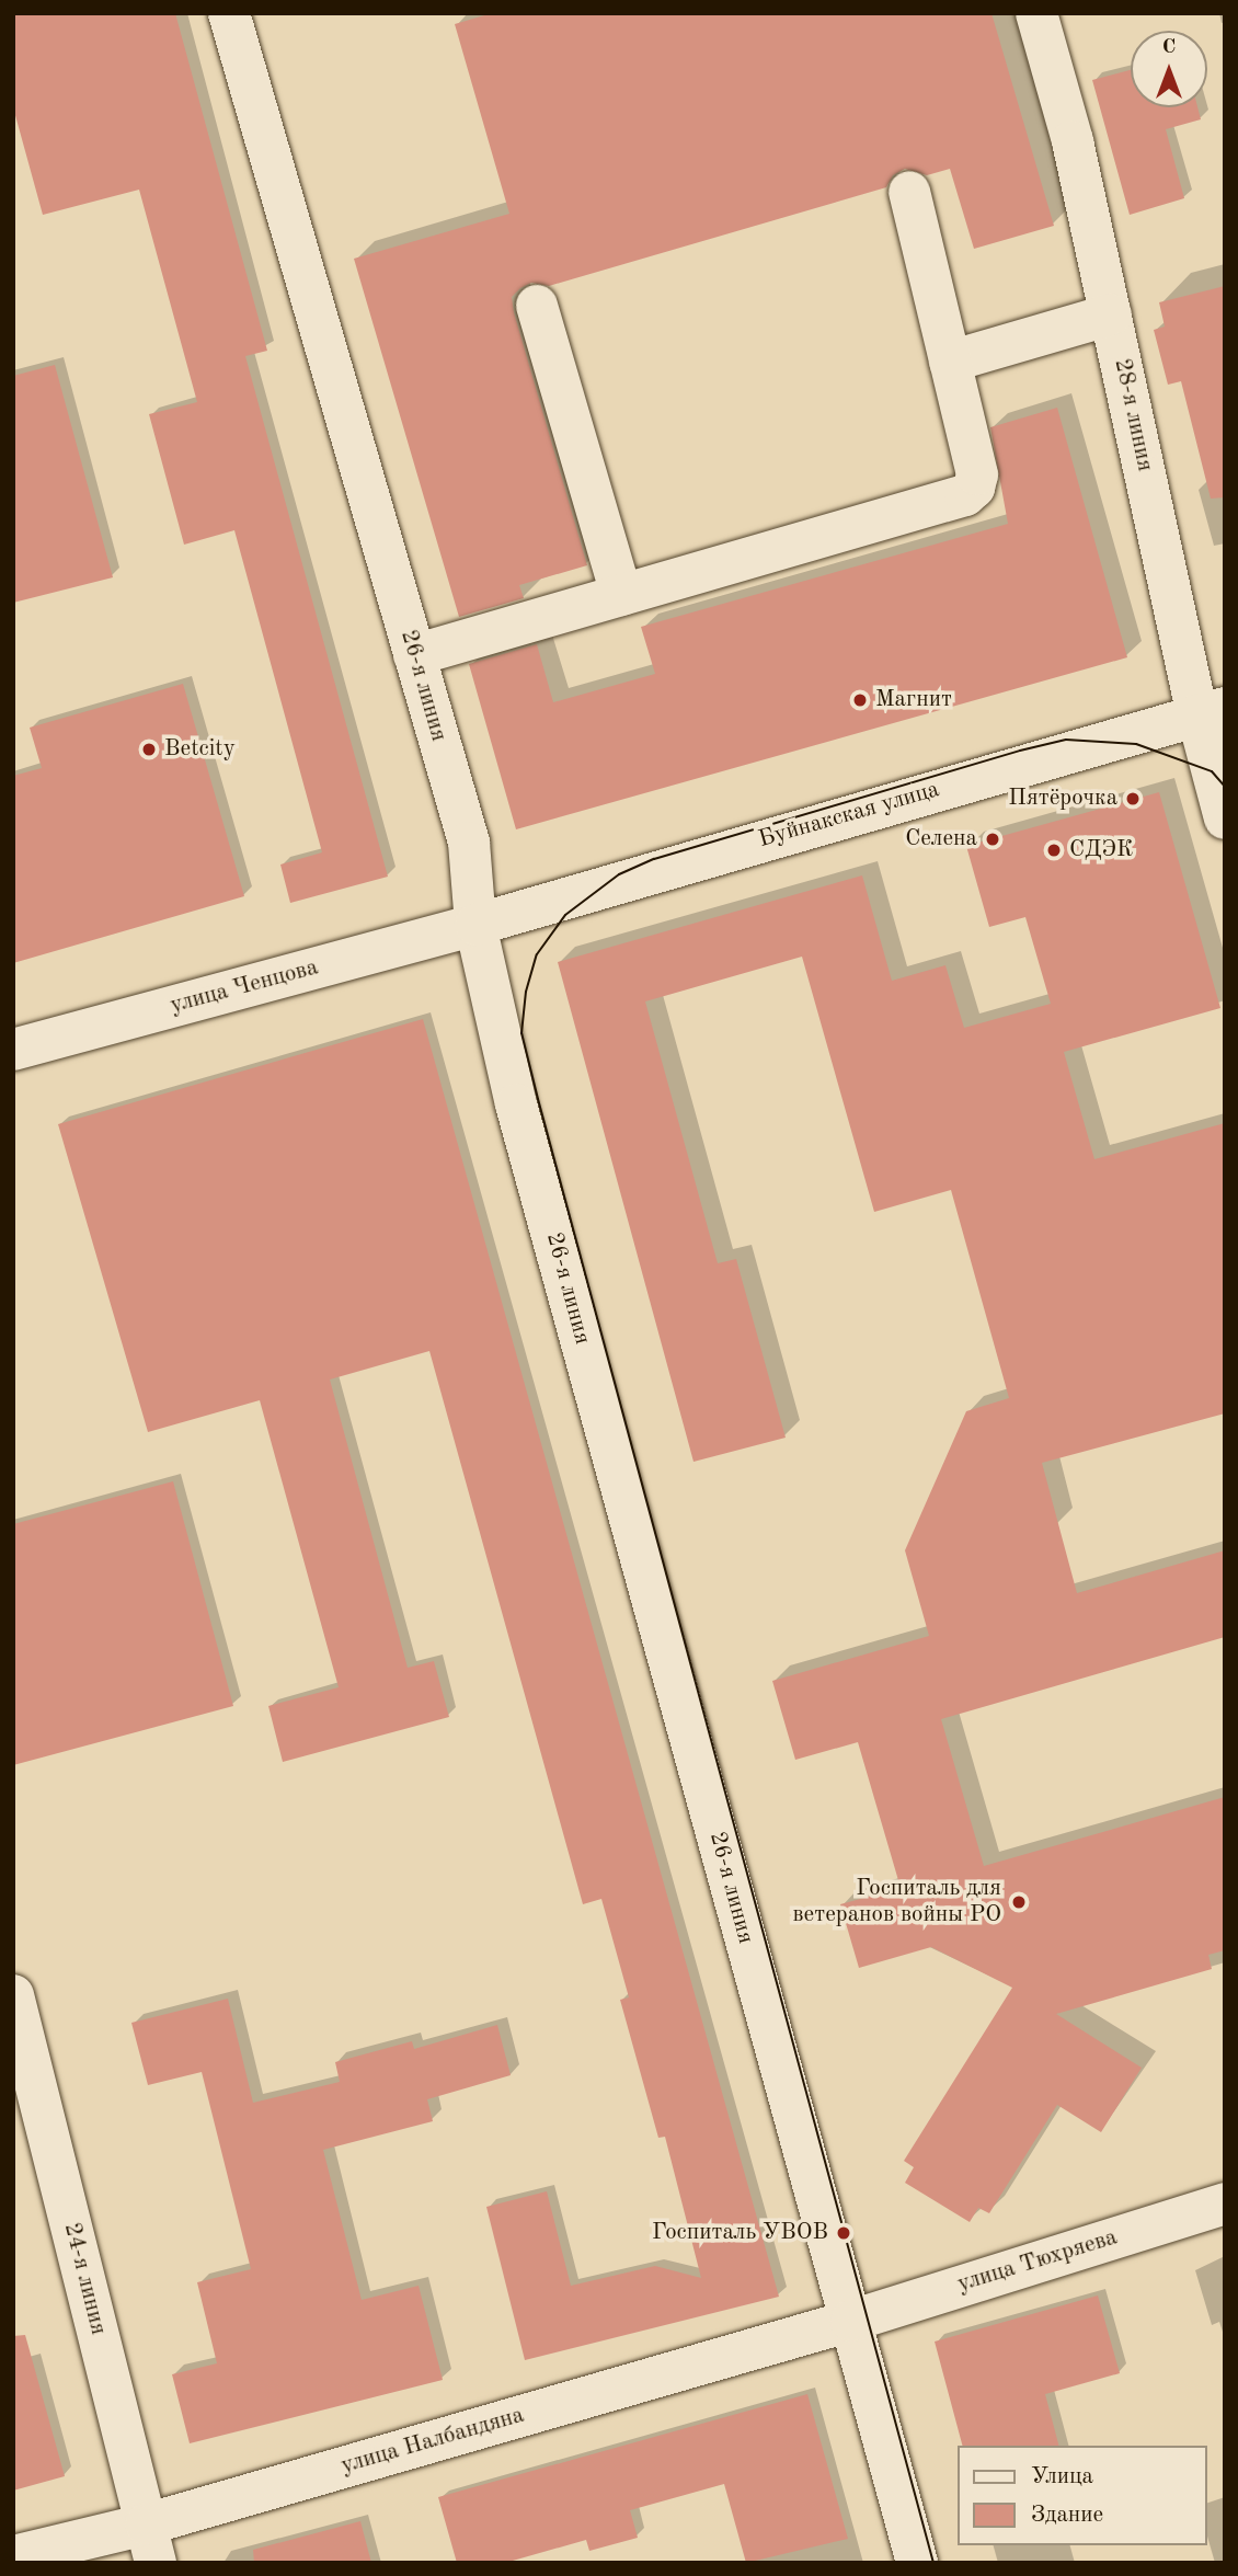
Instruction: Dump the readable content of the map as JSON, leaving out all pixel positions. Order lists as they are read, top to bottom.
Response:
{
  "streets": {
    "street": [
      "28-я линия",
      "26-я линия",
      "Буйнакская улица",
      "улица Ченцова",
      "улица Тюхряева",
      "24-я линия",
      "улица Налбандяна"
    ]
  },
  "crossings": [
    ["28-я линия", "Буйнакская улица"],
    ["26-я линия", "Буйнакская улица"],
    ["26-я линия", "улица Ченцова"],
    ["26-я линия", "улица Тюхряева"],
    ["26-я линия", "улица Налбандяна"],
    ["Буйнакская улица", "улица Ченцова"],
    ["улица Тюхряева", "улица Налбандяна"],
    ["24-я линия", "улица Налбандяна"]
  ],
  "places": [
    "Магнит",
    "Betcity",
    "Пятёрочка",
    "Селена",
    "СДЭК",
    "Госпиталь для ветеранов войны РО",
    "Госпиталь УВОВ"
  ],
  "legend": ["Улица", "Здание"],
  "north": "top"
}
